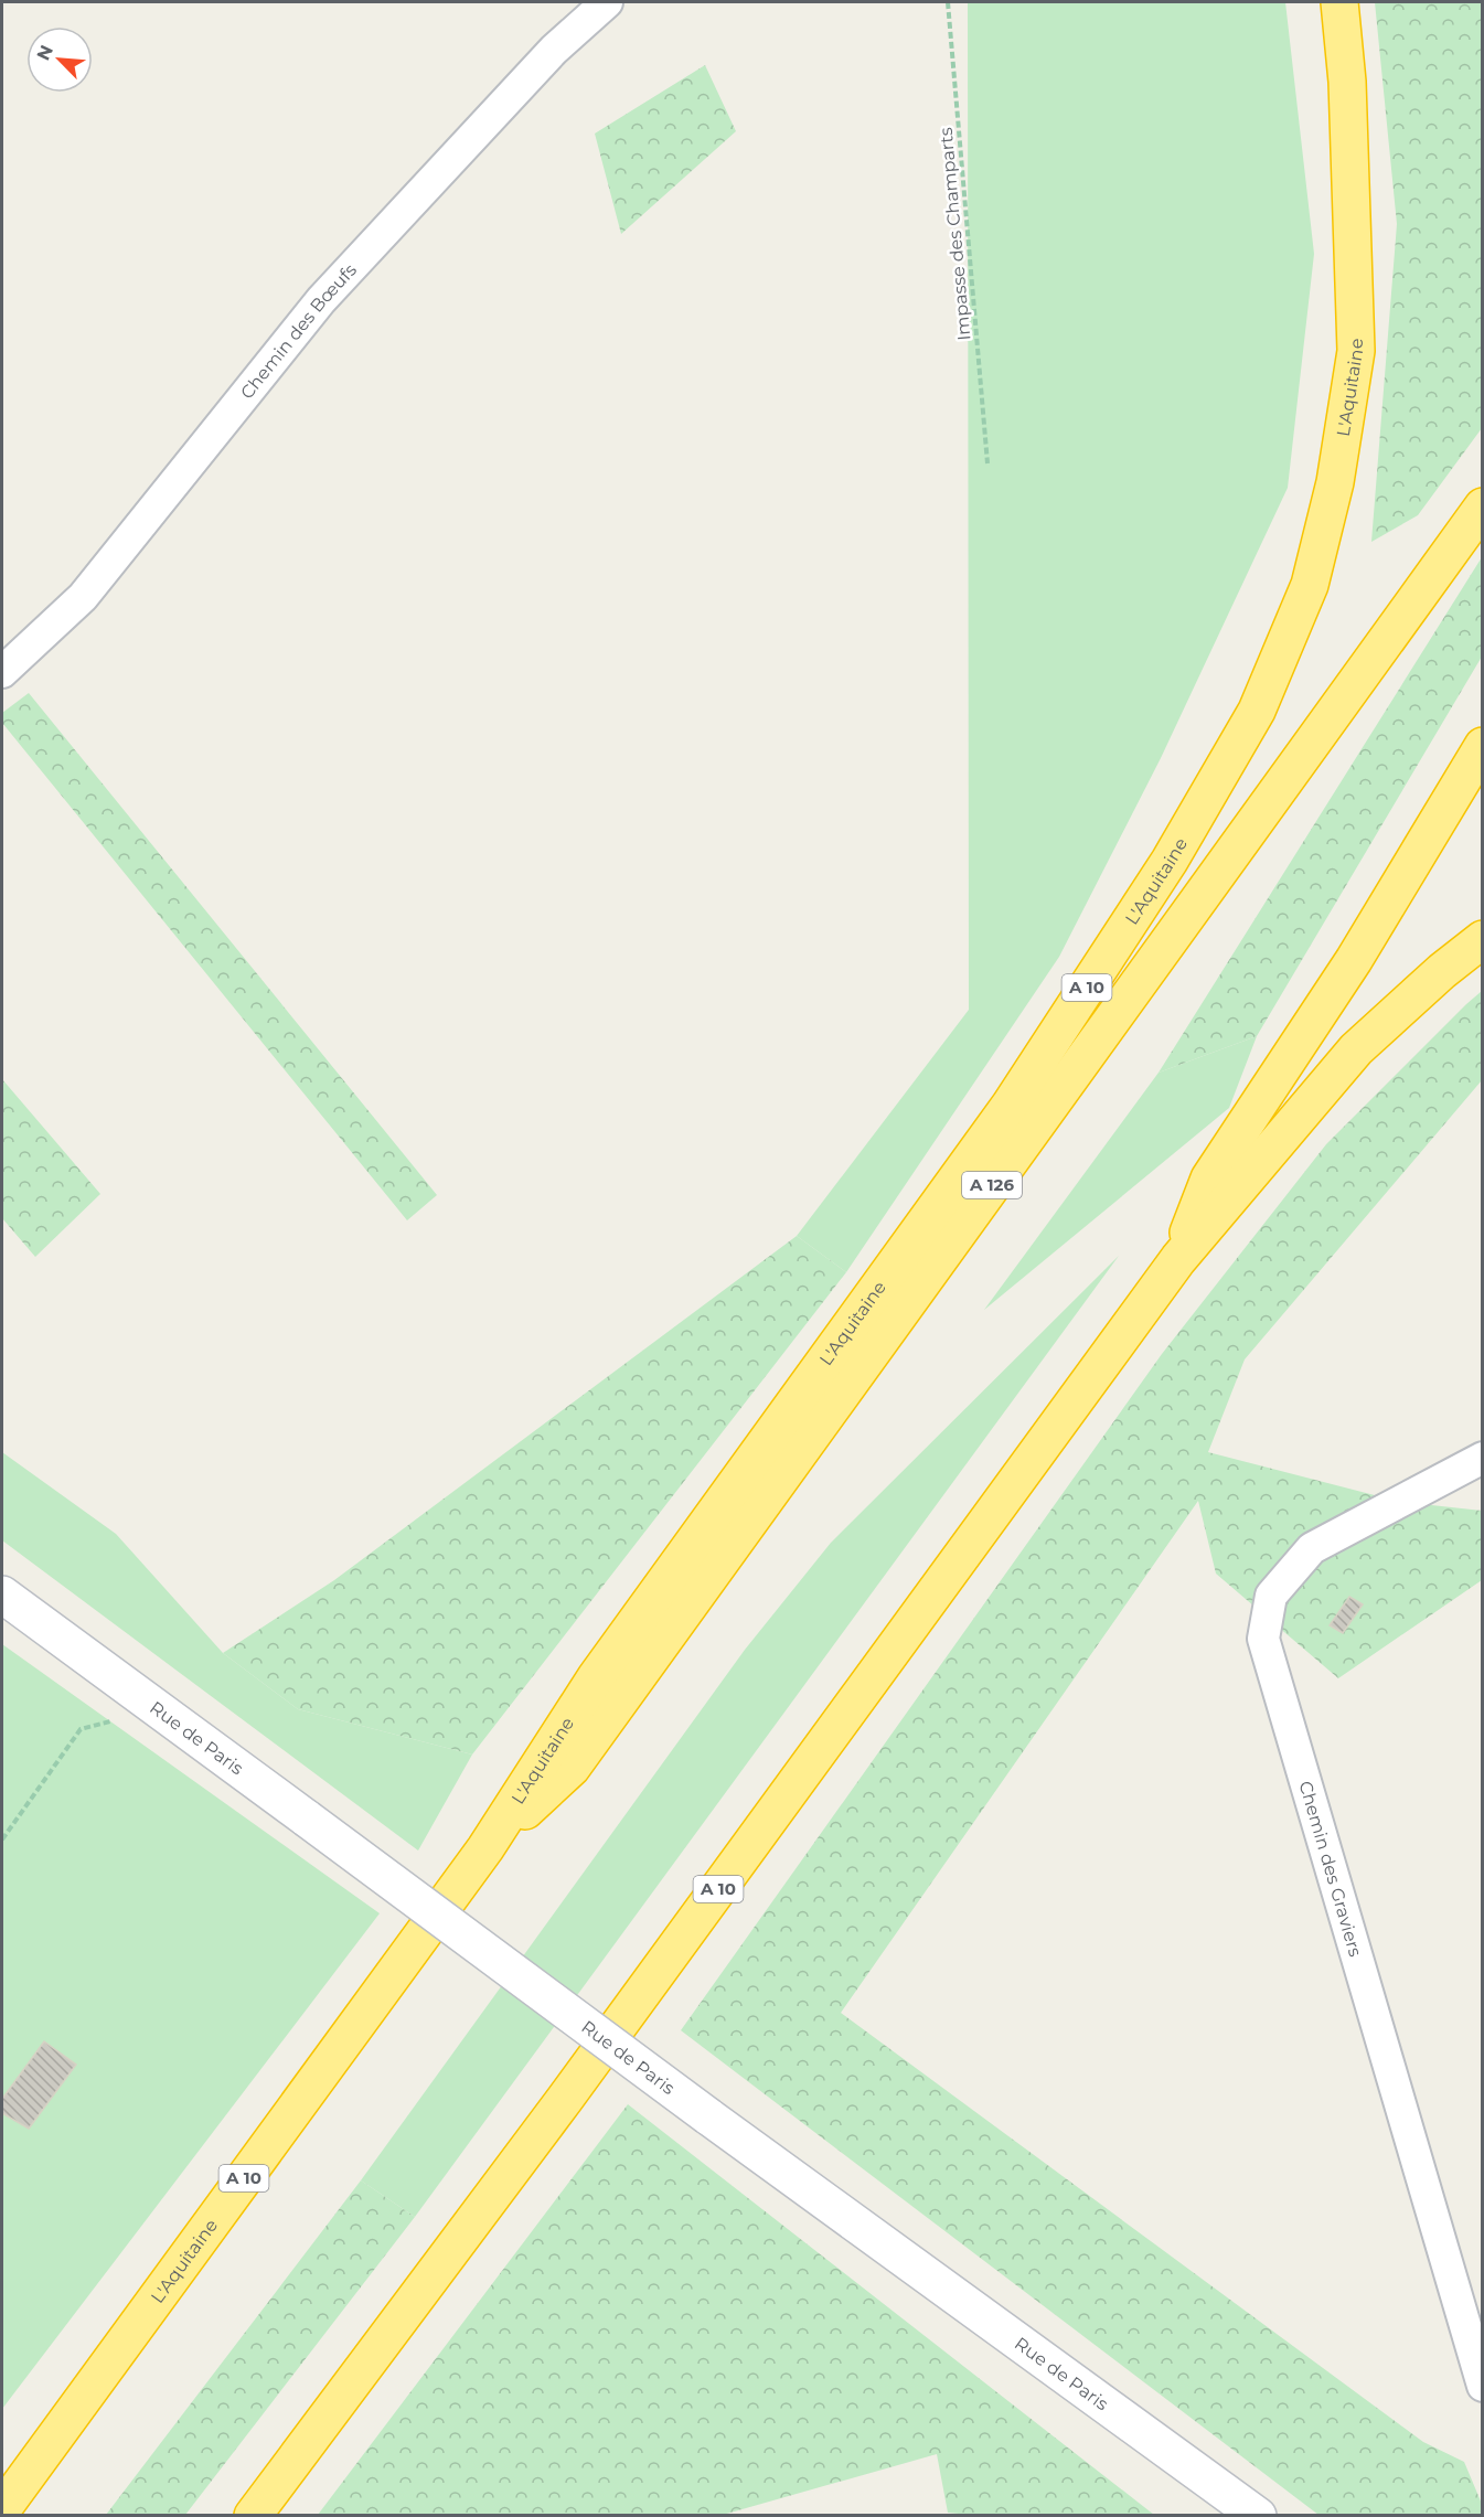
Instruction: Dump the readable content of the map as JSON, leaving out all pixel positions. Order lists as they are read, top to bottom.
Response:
{
  "streets": {
    "highway": ["L'Aquitaine", "A 10", "A 126"],
    "street": ["Chemin des Bœufs", "Rue de Paris", "Chemin des Graviers"],
    "path": ["Impasse des Champarts"]
  },
  "crossings": [
    ["L'Aquitaine", "A 126"]
  ],
  "north": "top left"
}
